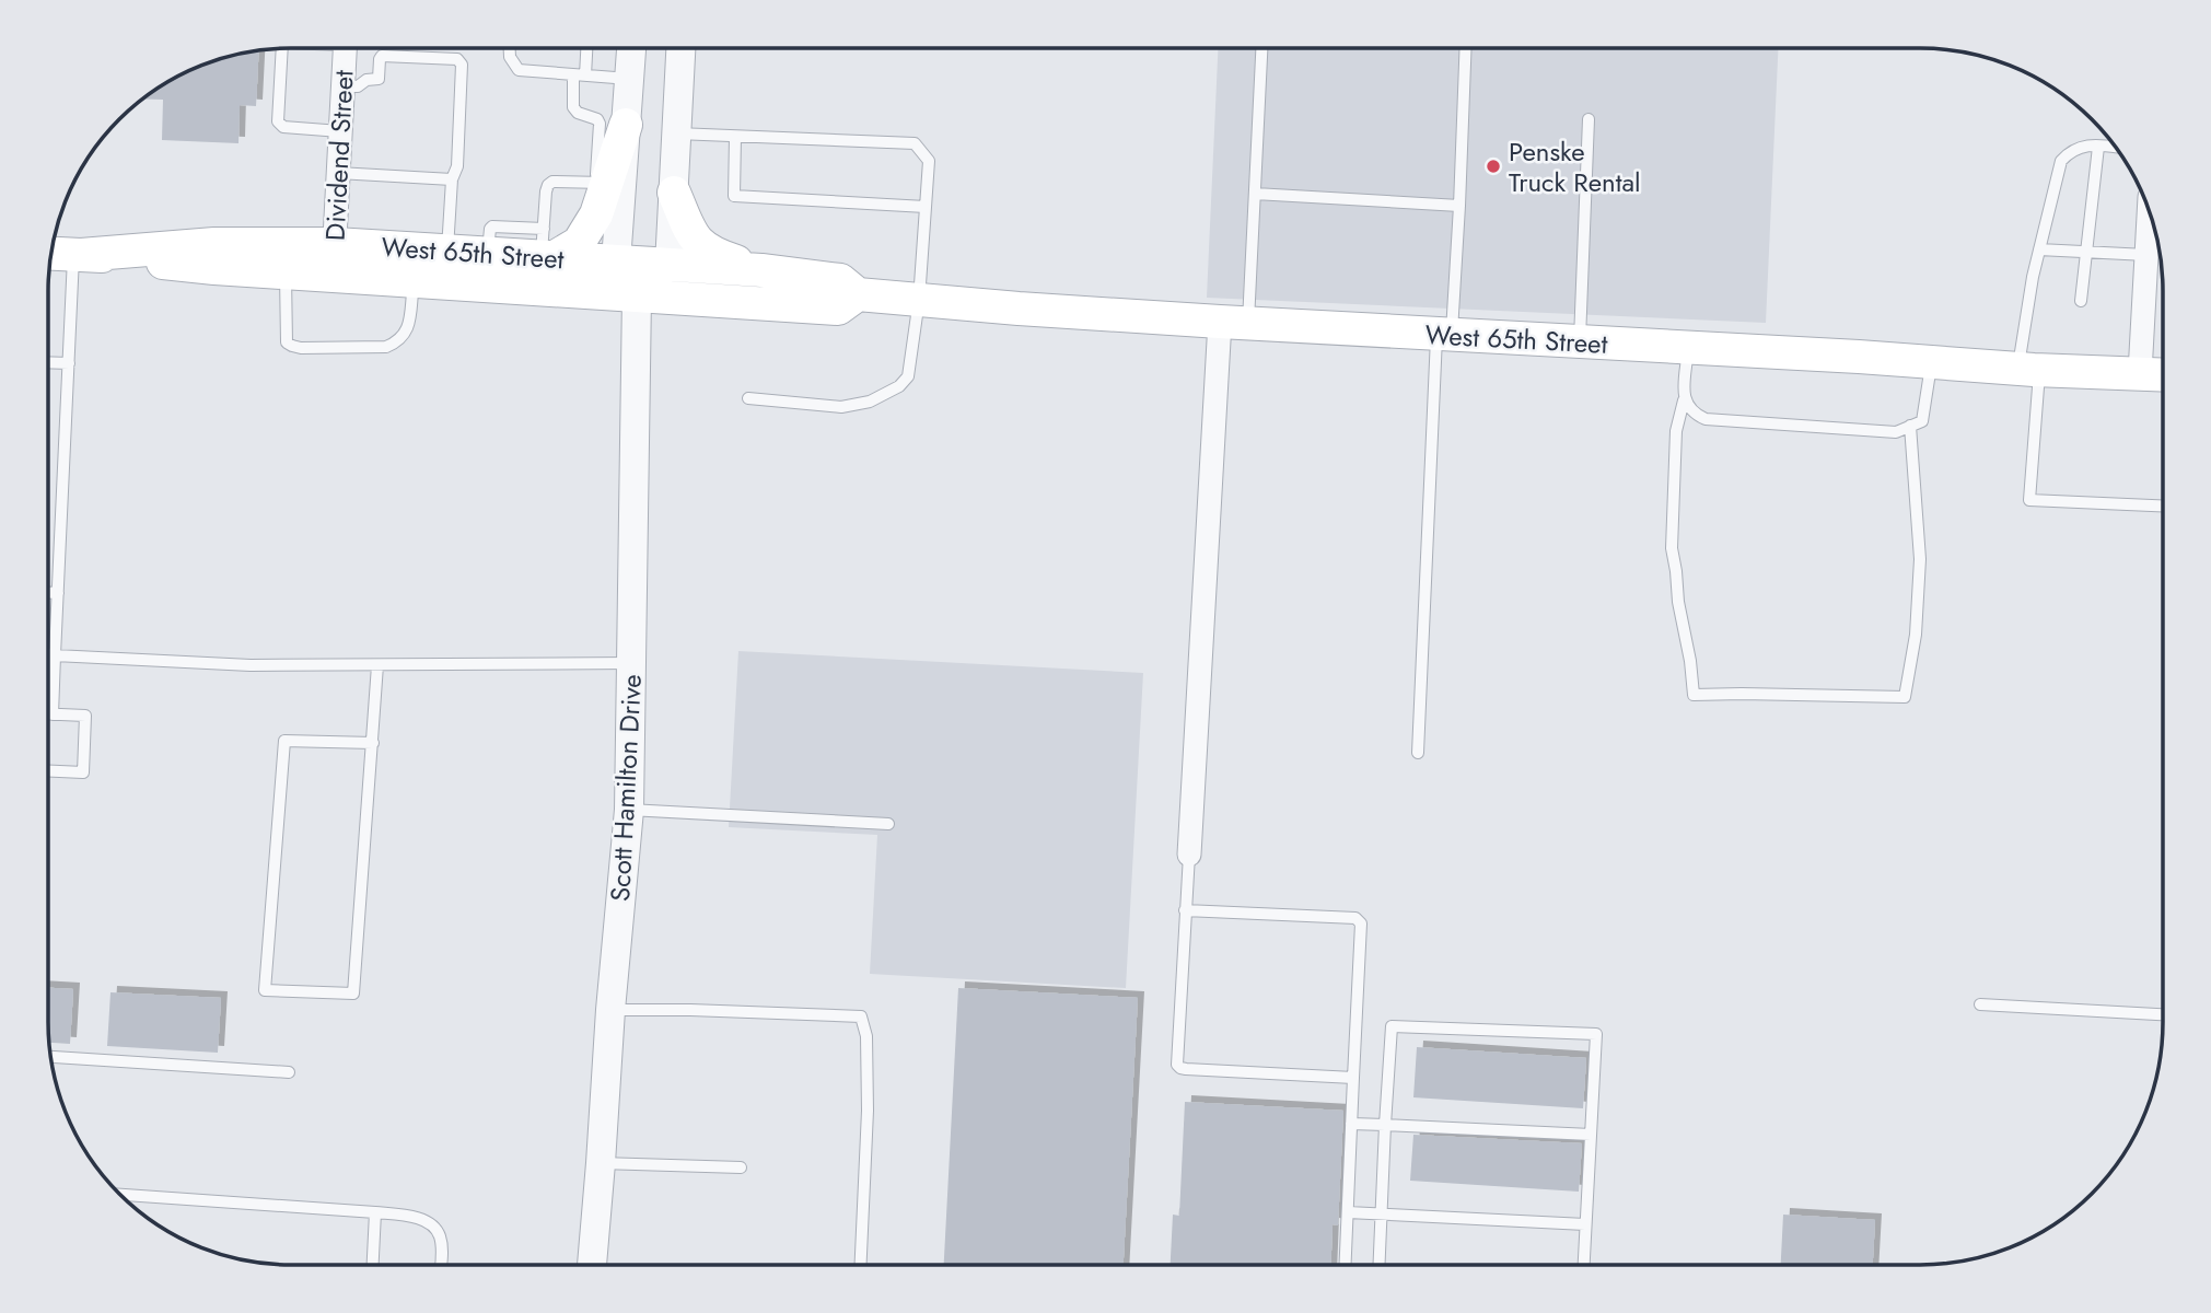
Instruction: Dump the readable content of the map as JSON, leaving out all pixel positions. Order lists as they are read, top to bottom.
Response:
{
  "streets": {
    "main road": ["West 65th Street"],
    "street": ["Dividend Street", "Scott Hamilton Drive"]
  },
  "crossings": [
    ["Dividend Street", "West 65th Street"],
    ["West 65th Street", "Scott Hamilton Drive"]
  ],
  "places": ["Penske Truck Rental"]
}
